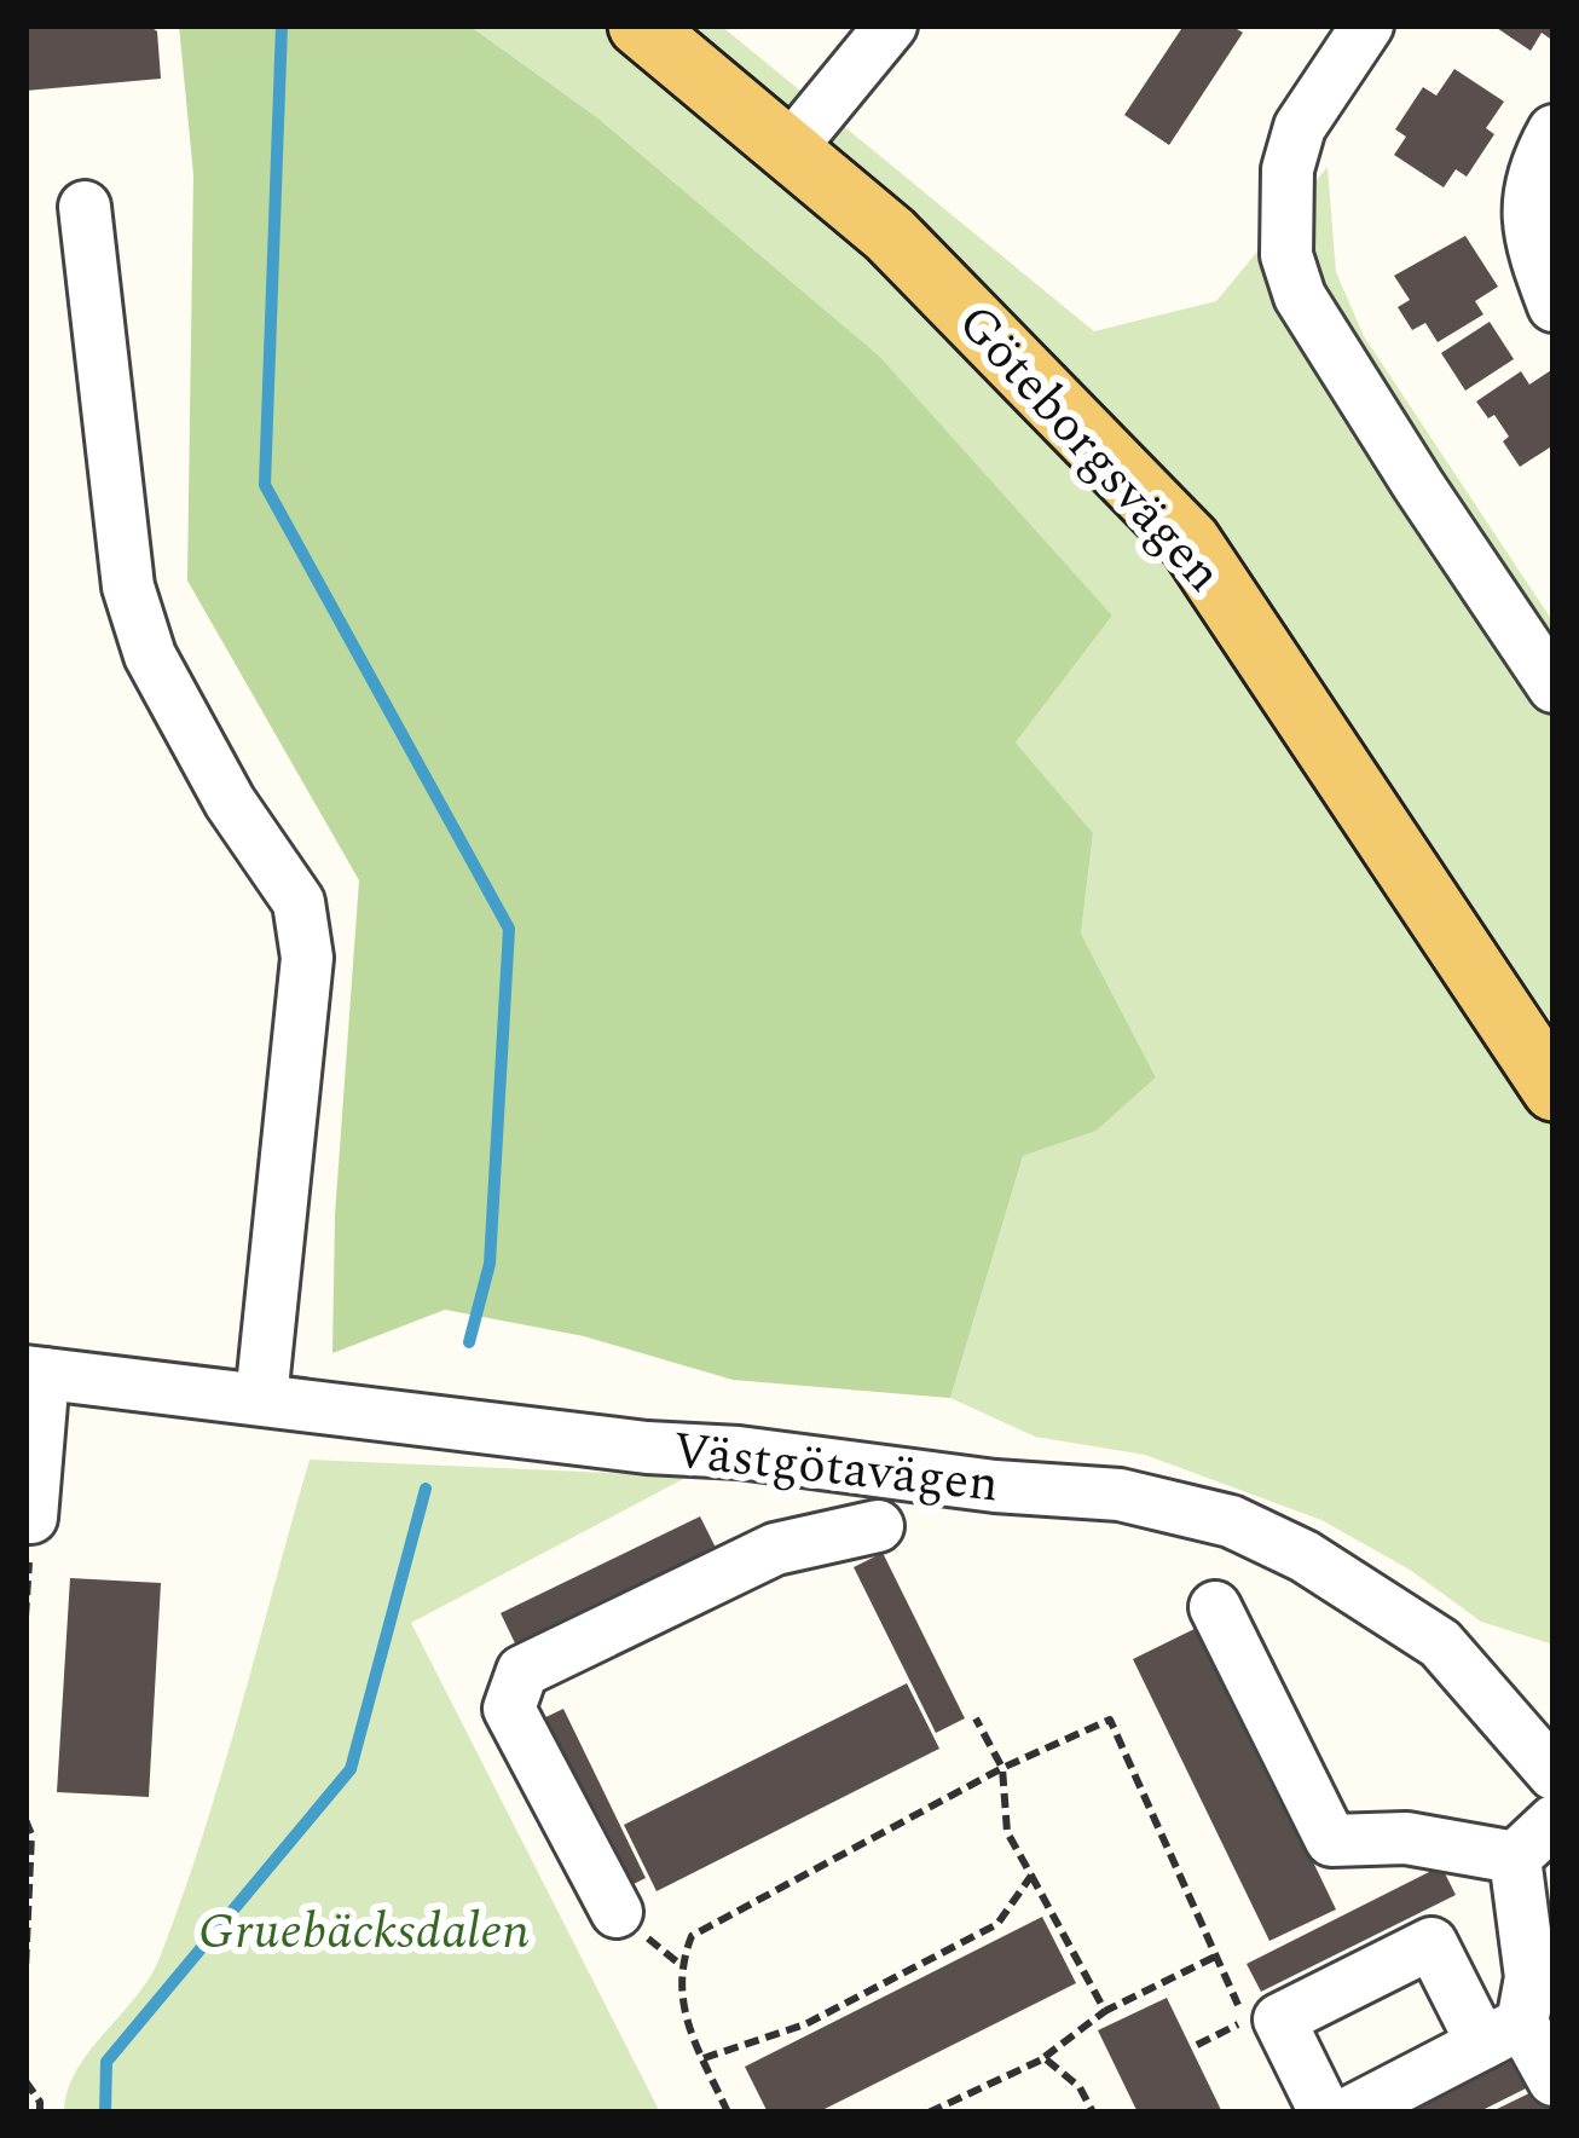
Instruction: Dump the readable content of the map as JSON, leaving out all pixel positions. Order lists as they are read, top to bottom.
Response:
{
  "streets": {
    "main road": ["Göteborgsvägen"],
    "street": ["Västgötavägen"]
  },
  "parks": ["Gruebäcksdalen"]
}
